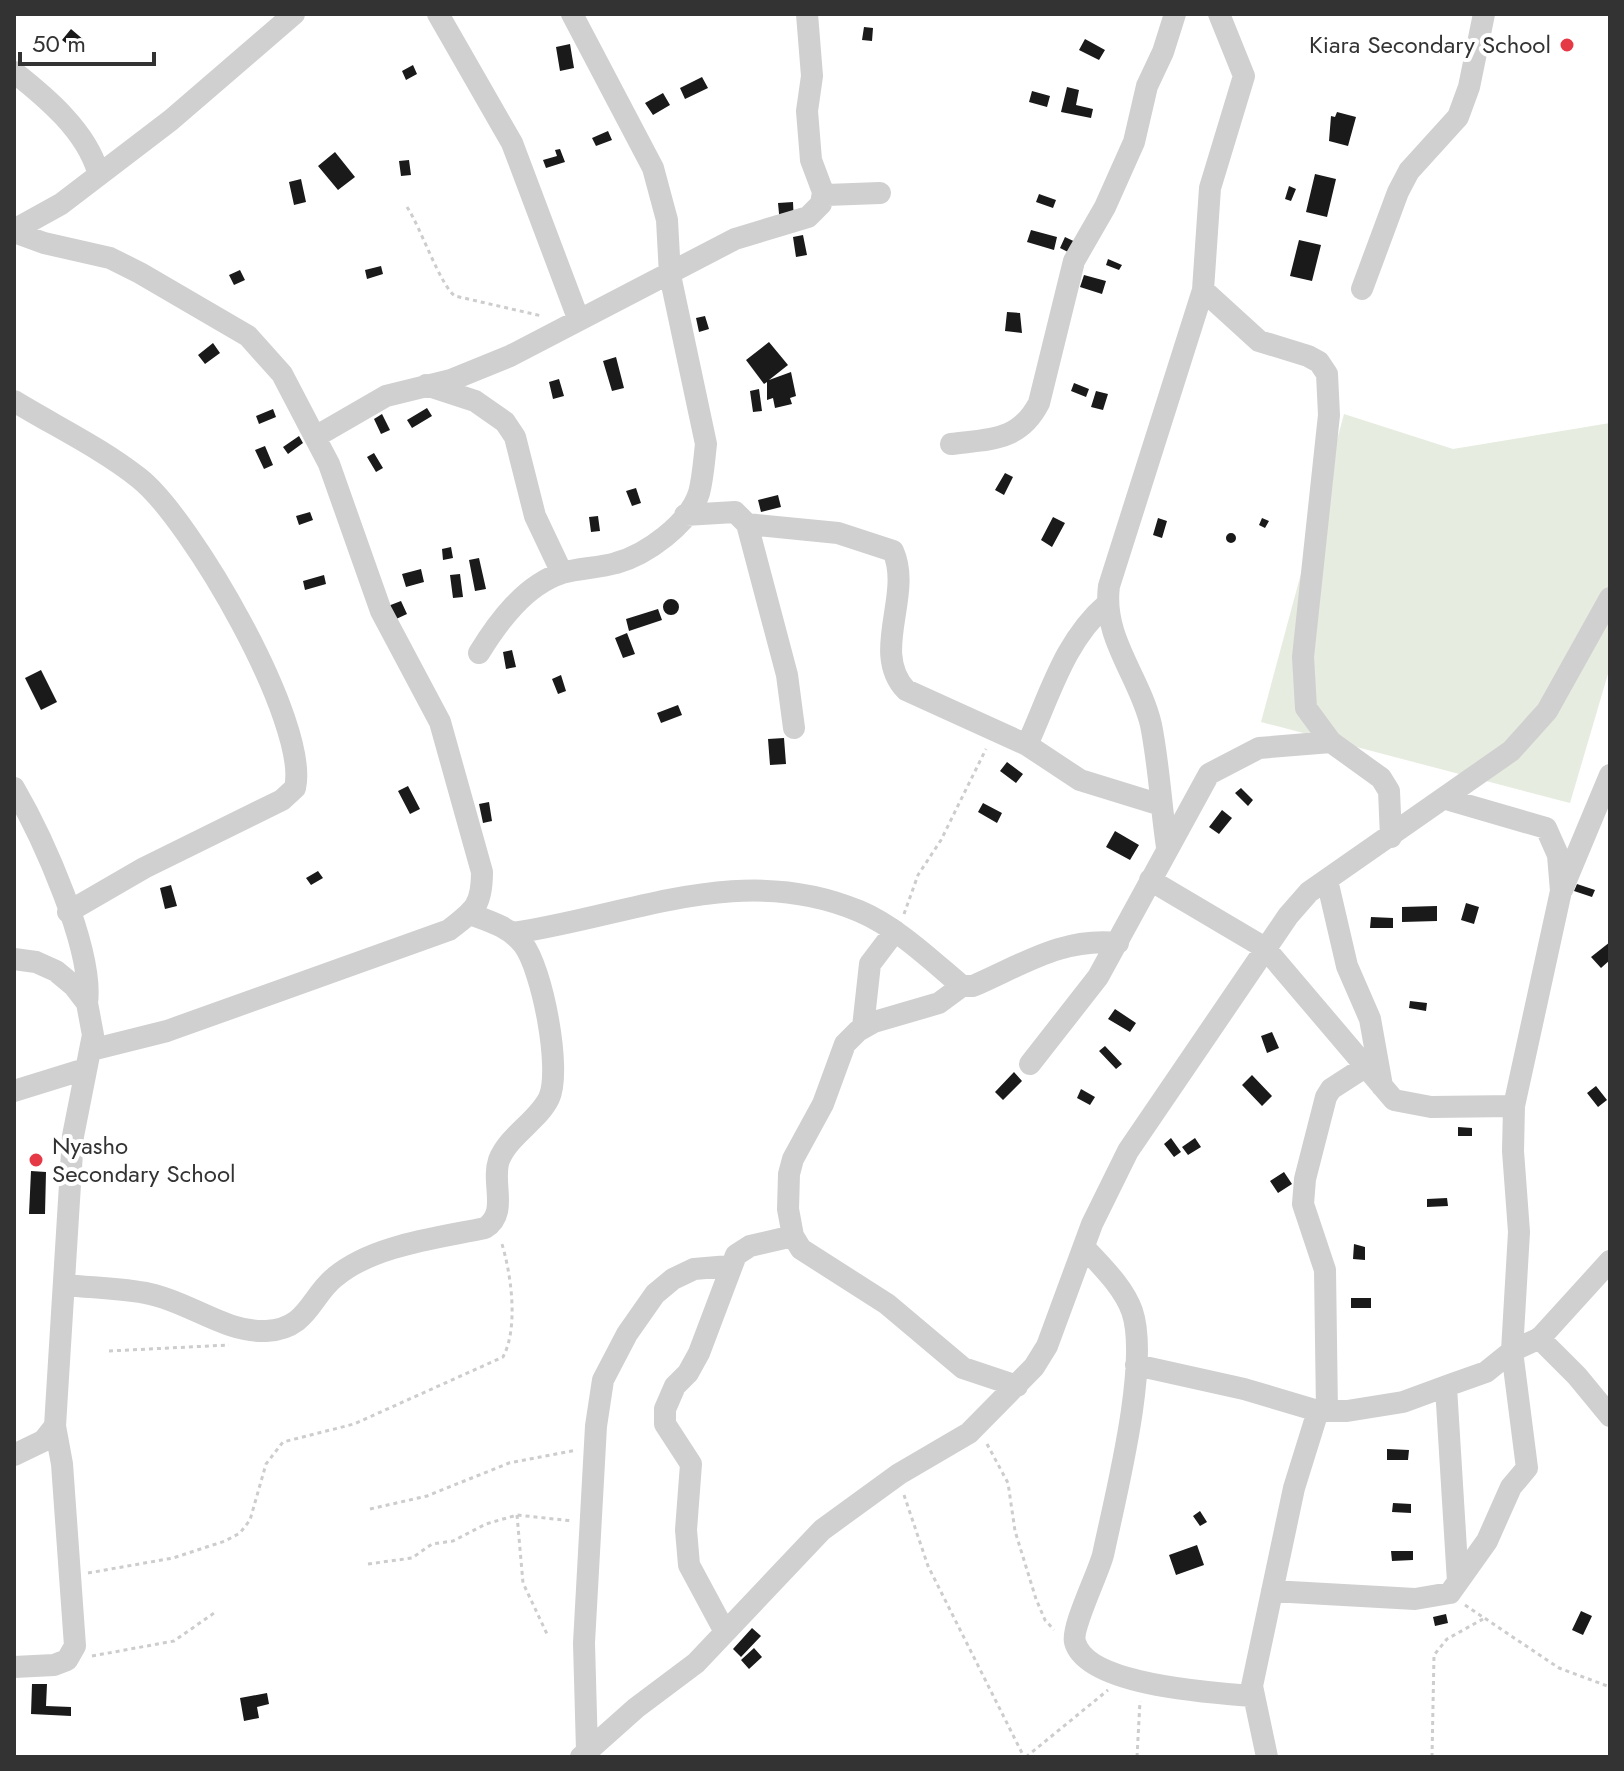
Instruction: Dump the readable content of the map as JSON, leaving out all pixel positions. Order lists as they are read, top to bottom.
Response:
{
  "places": ["Kiara Secondary School", "Nyasho Secondary School"],
  "scale_bar": "50 m"
}
